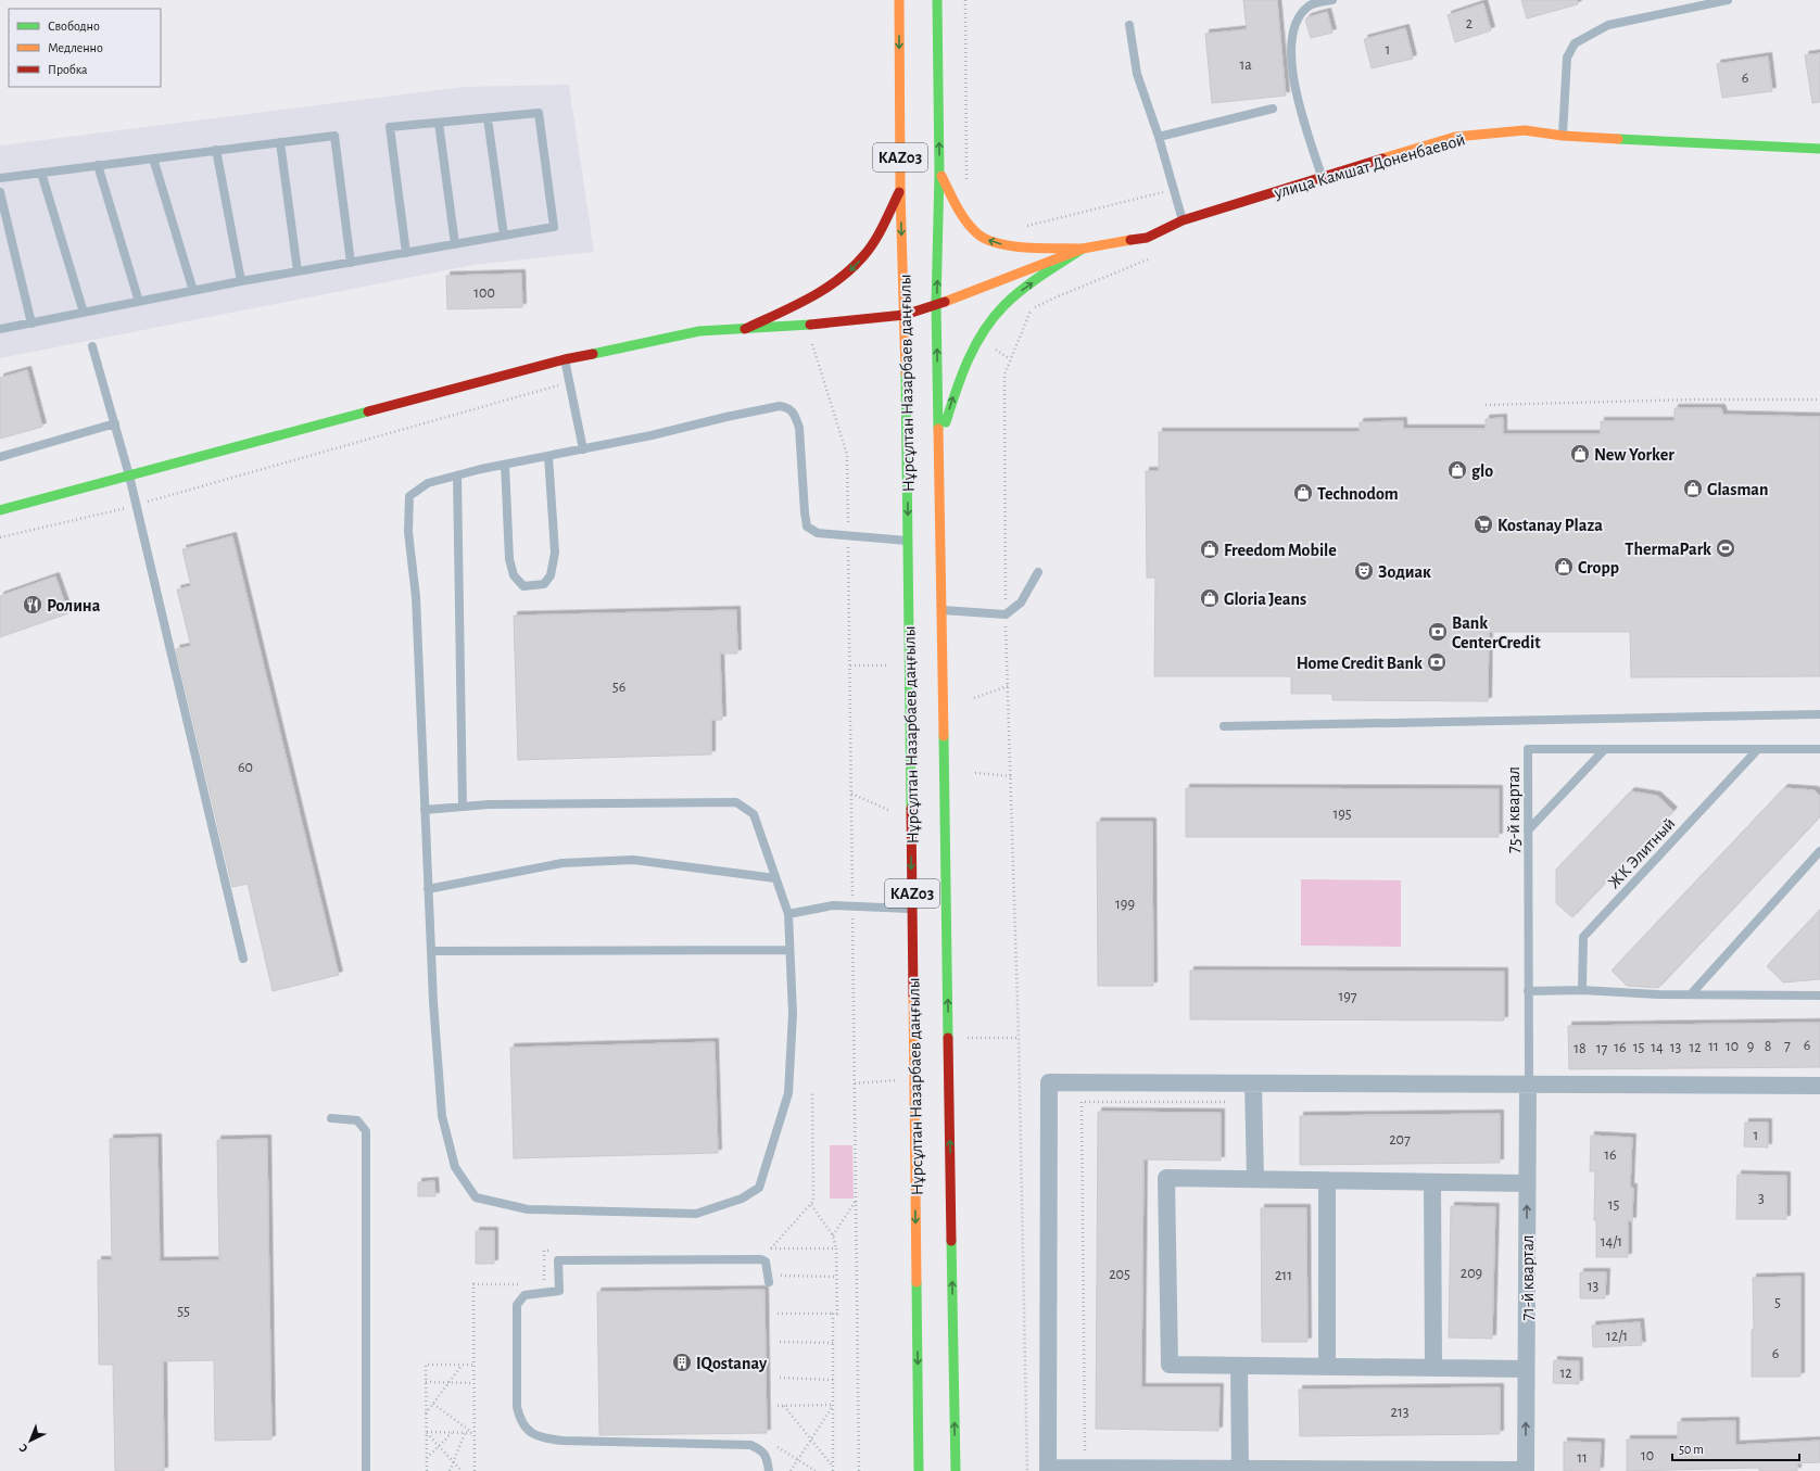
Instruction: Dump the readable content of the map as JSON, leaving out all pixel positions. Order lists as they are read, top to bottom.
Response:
{
  "streets": {
    "main road": ["KАZ03", "улица Камшат Доненбаевой", "Нұрсұлтан Назарбаев даңғылы"],
    "street": ["71-й квартал"],
    "lane": ["75-й квартал", "ЖК Элитный"]
  },
  "crossings": [
    ["KАZ03", "Нұрсұлтан Назарбаев даңғылы"],
    ["75-й квартал", "ЖК Элитный"],
    ["75-й квартал", "71-й квартал"]
  ],
  "places": {
    "shop": [
      "New Yorker",
      "glo",
      "Glasman",
      "Technodom",
      "Freedom Mobile",
      "Cropp",
      "Gloria Jeans"
    ],
    "supermarket": ["Kostanay Plaza"],
    "sports": ["ThermaPark"],
    "theatre": ["Зодиак"],
    "restaurant": ["Ролина"],
    "bank": ["Bank CenterCredit", "Home Credit Bank"],
    "building": ["IQostanay"]
  },
  "house_numbers": [
    "2",
    "1",
    "1а",
    "6",
    "100",
    "56",
    "60",
    "195",
    "199",
    "197",
    "7",
    "6",
    "11",
    "10",
    "9",
    "8",
    "16",
    "15",
    "14",
    "13",
    "12",
    "18",
    "17",
    "1",
    "207",
    "16",
    "3",
    "15",
    "14/1",
    "209",
    "205",
    "211",
    "13",
    "5",
    "55",
    "12/1",
    "6",
    "12",
    "213",
    "10",
    "11"
  ],
  "legend": ["Свободно", "Медленно", "Пробка"],
  "scale_bar": "50 m",
  "north": "bottom left"
}
